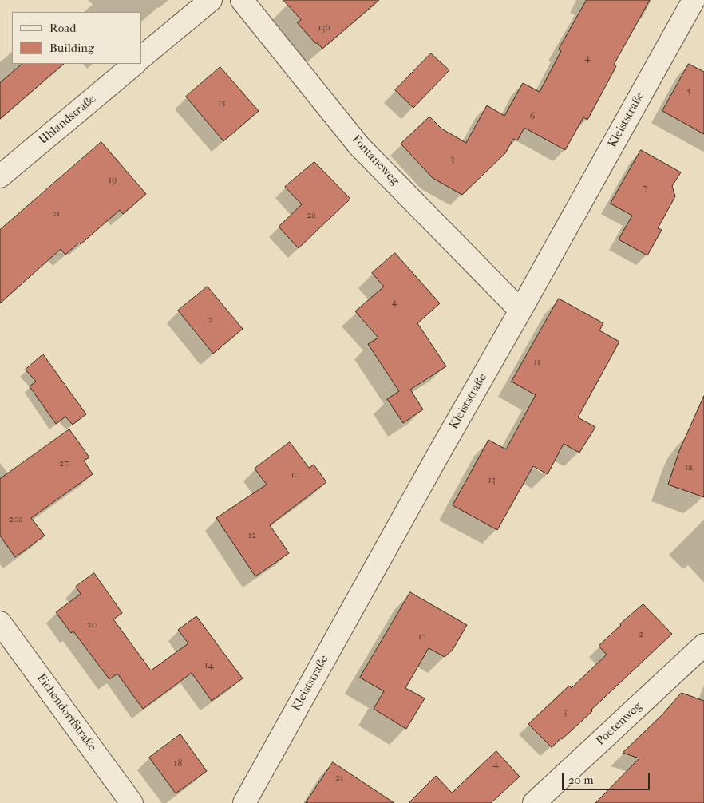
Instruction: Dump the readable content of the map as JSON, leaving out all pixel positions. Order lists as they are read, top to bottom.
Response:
{
  "streets": {
    "street": [
      "Uhlandstraße",
      "Kleiststraße",
      "Fontaneweg",
      "Eichendorffstraße",
      "Poetenweg"
    ]
  },
  "crossings": [
    ["Kleiststraße", "Fontaneweg"]
  ],
  "house_numbers": [
    "13b",
    "4",
    "5",
    "15",
    "6",
    "3",
    "19",
    "7",
    "21",
    "2a",
    "4",
    "2",
    "11",
    "27",
    "1a",
    "10",
    "13",
    "20a",
    "12",
    "20",
    "2",
    "17",
    "14",
    "3",
    "18",
    "4",
    "21"
  ],
  "legend": ["Road", "Building"],
  "scale_bar": "20 m"
}
